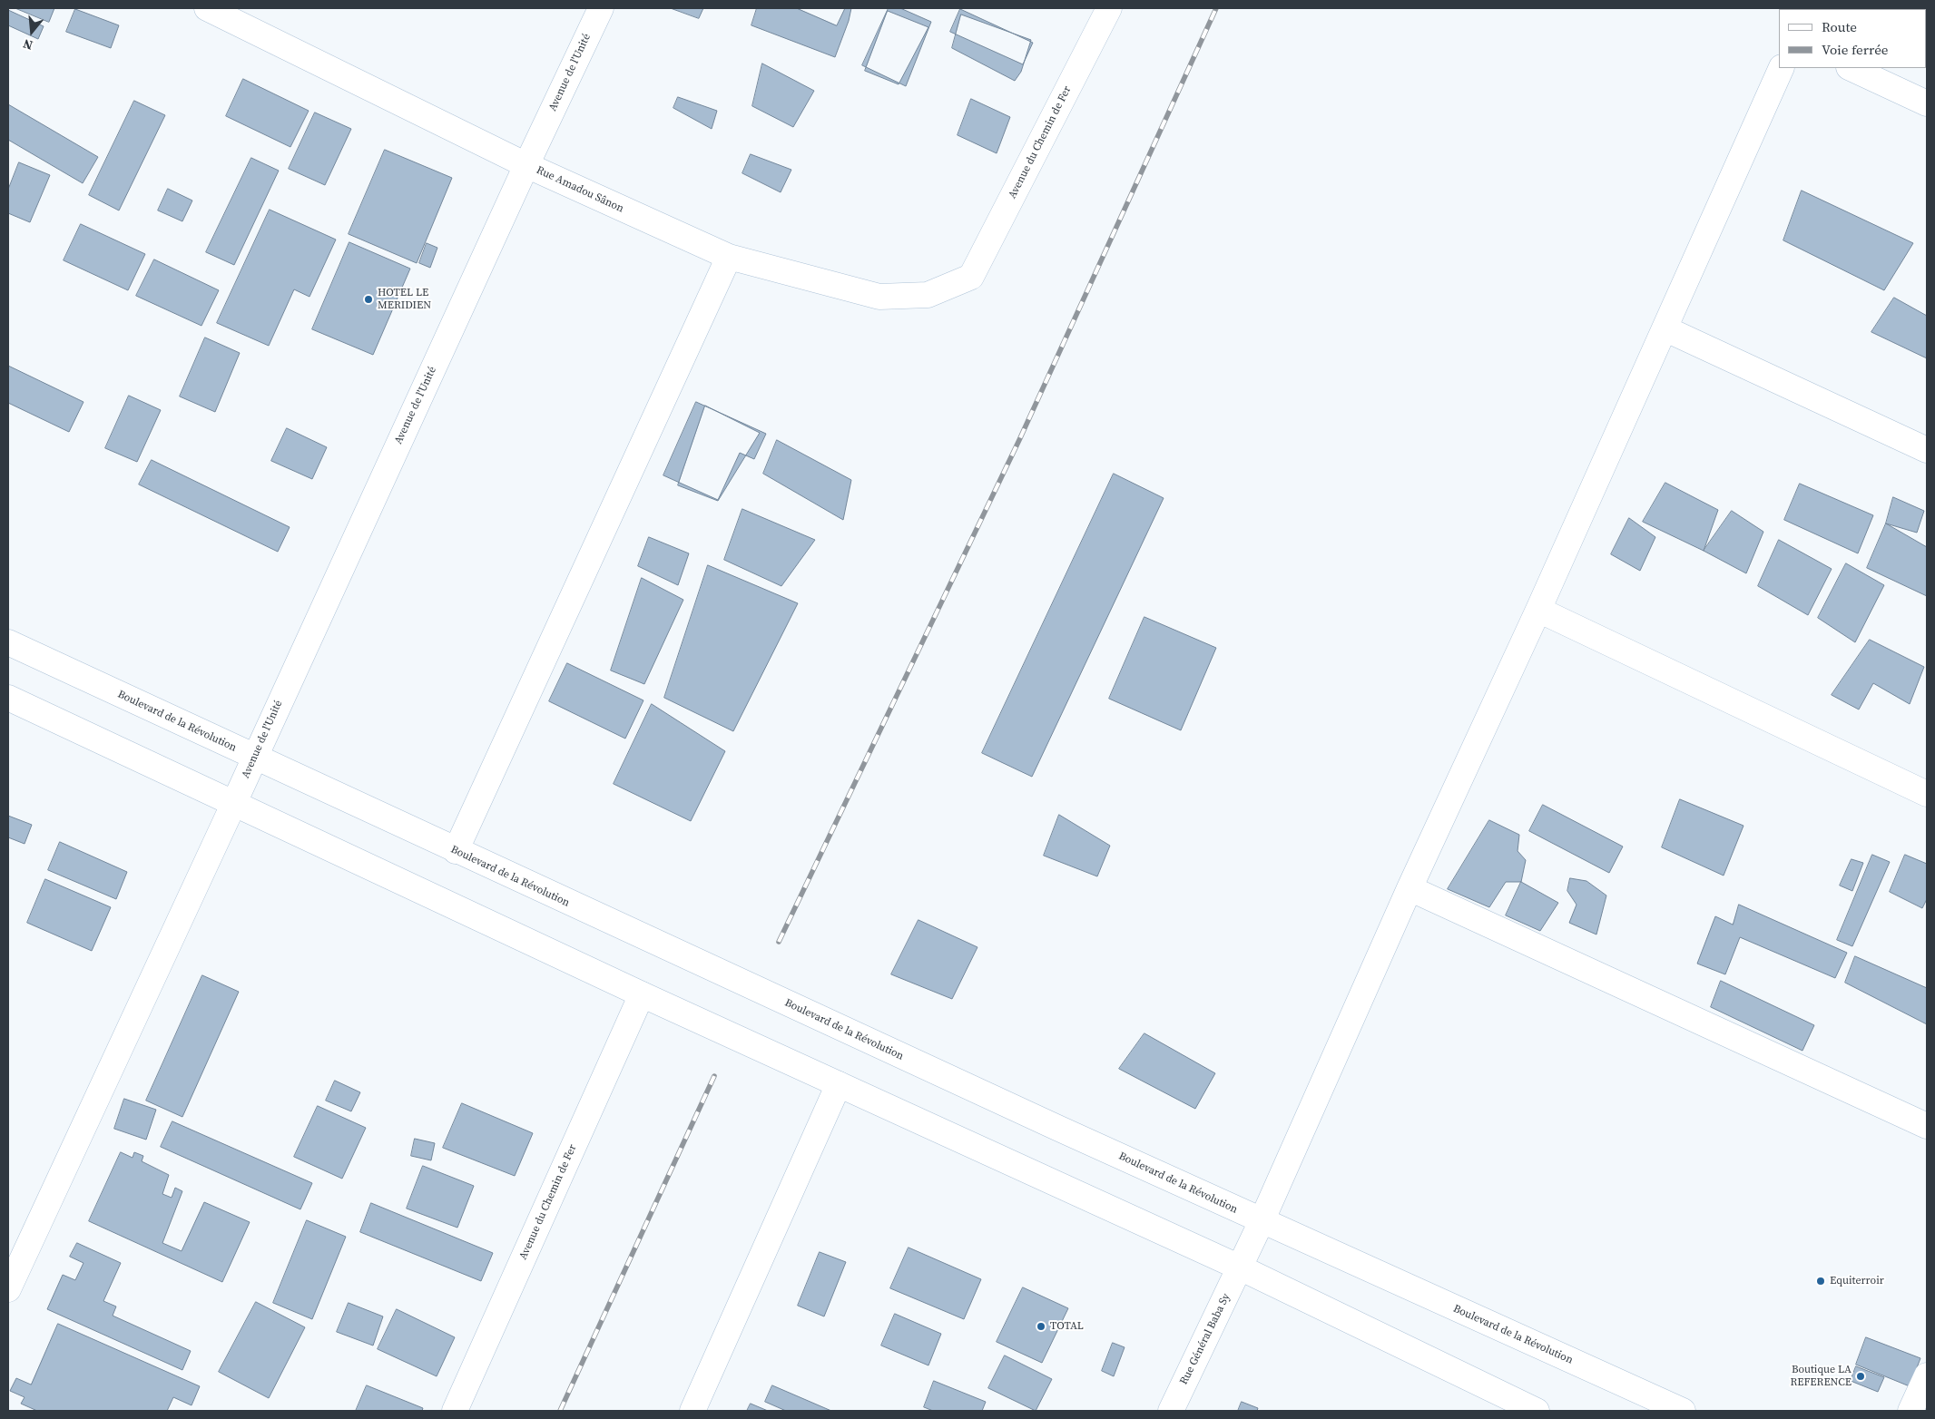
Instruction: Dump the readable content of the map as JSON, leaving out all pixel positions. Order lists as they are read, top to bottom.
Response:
{
  "streets": {
    "street": [
      "Avenue de l'Unité",
      "Avenue du Chemin de Fer",
      "Rue Amadou Sânon",
      "Boulevard de la Révolution",
      "Rue Général Baba Sy"
    ]
  },
  "crossings": [
    ["Avenue de l'Unité", "Rue Amadou Sânon"],
    ["Avenue de l'Unité", "Boulevard de la Révolution"],
    ["Avenue du Chemin de Fer", "Rue Amadou Sânon"],
    ["Boulevard de la Révolution", "Rue Général Baba Sy"]
  ],
  "places": [
    "HOTEL LE MERIDIEN",
    "Equiterroir",
    "TOTAL",
    "Boutique LA REFERENCE"
  ],
  "legend": ["Route", "Voie ferrée"],
  "north": "bottom"
}
